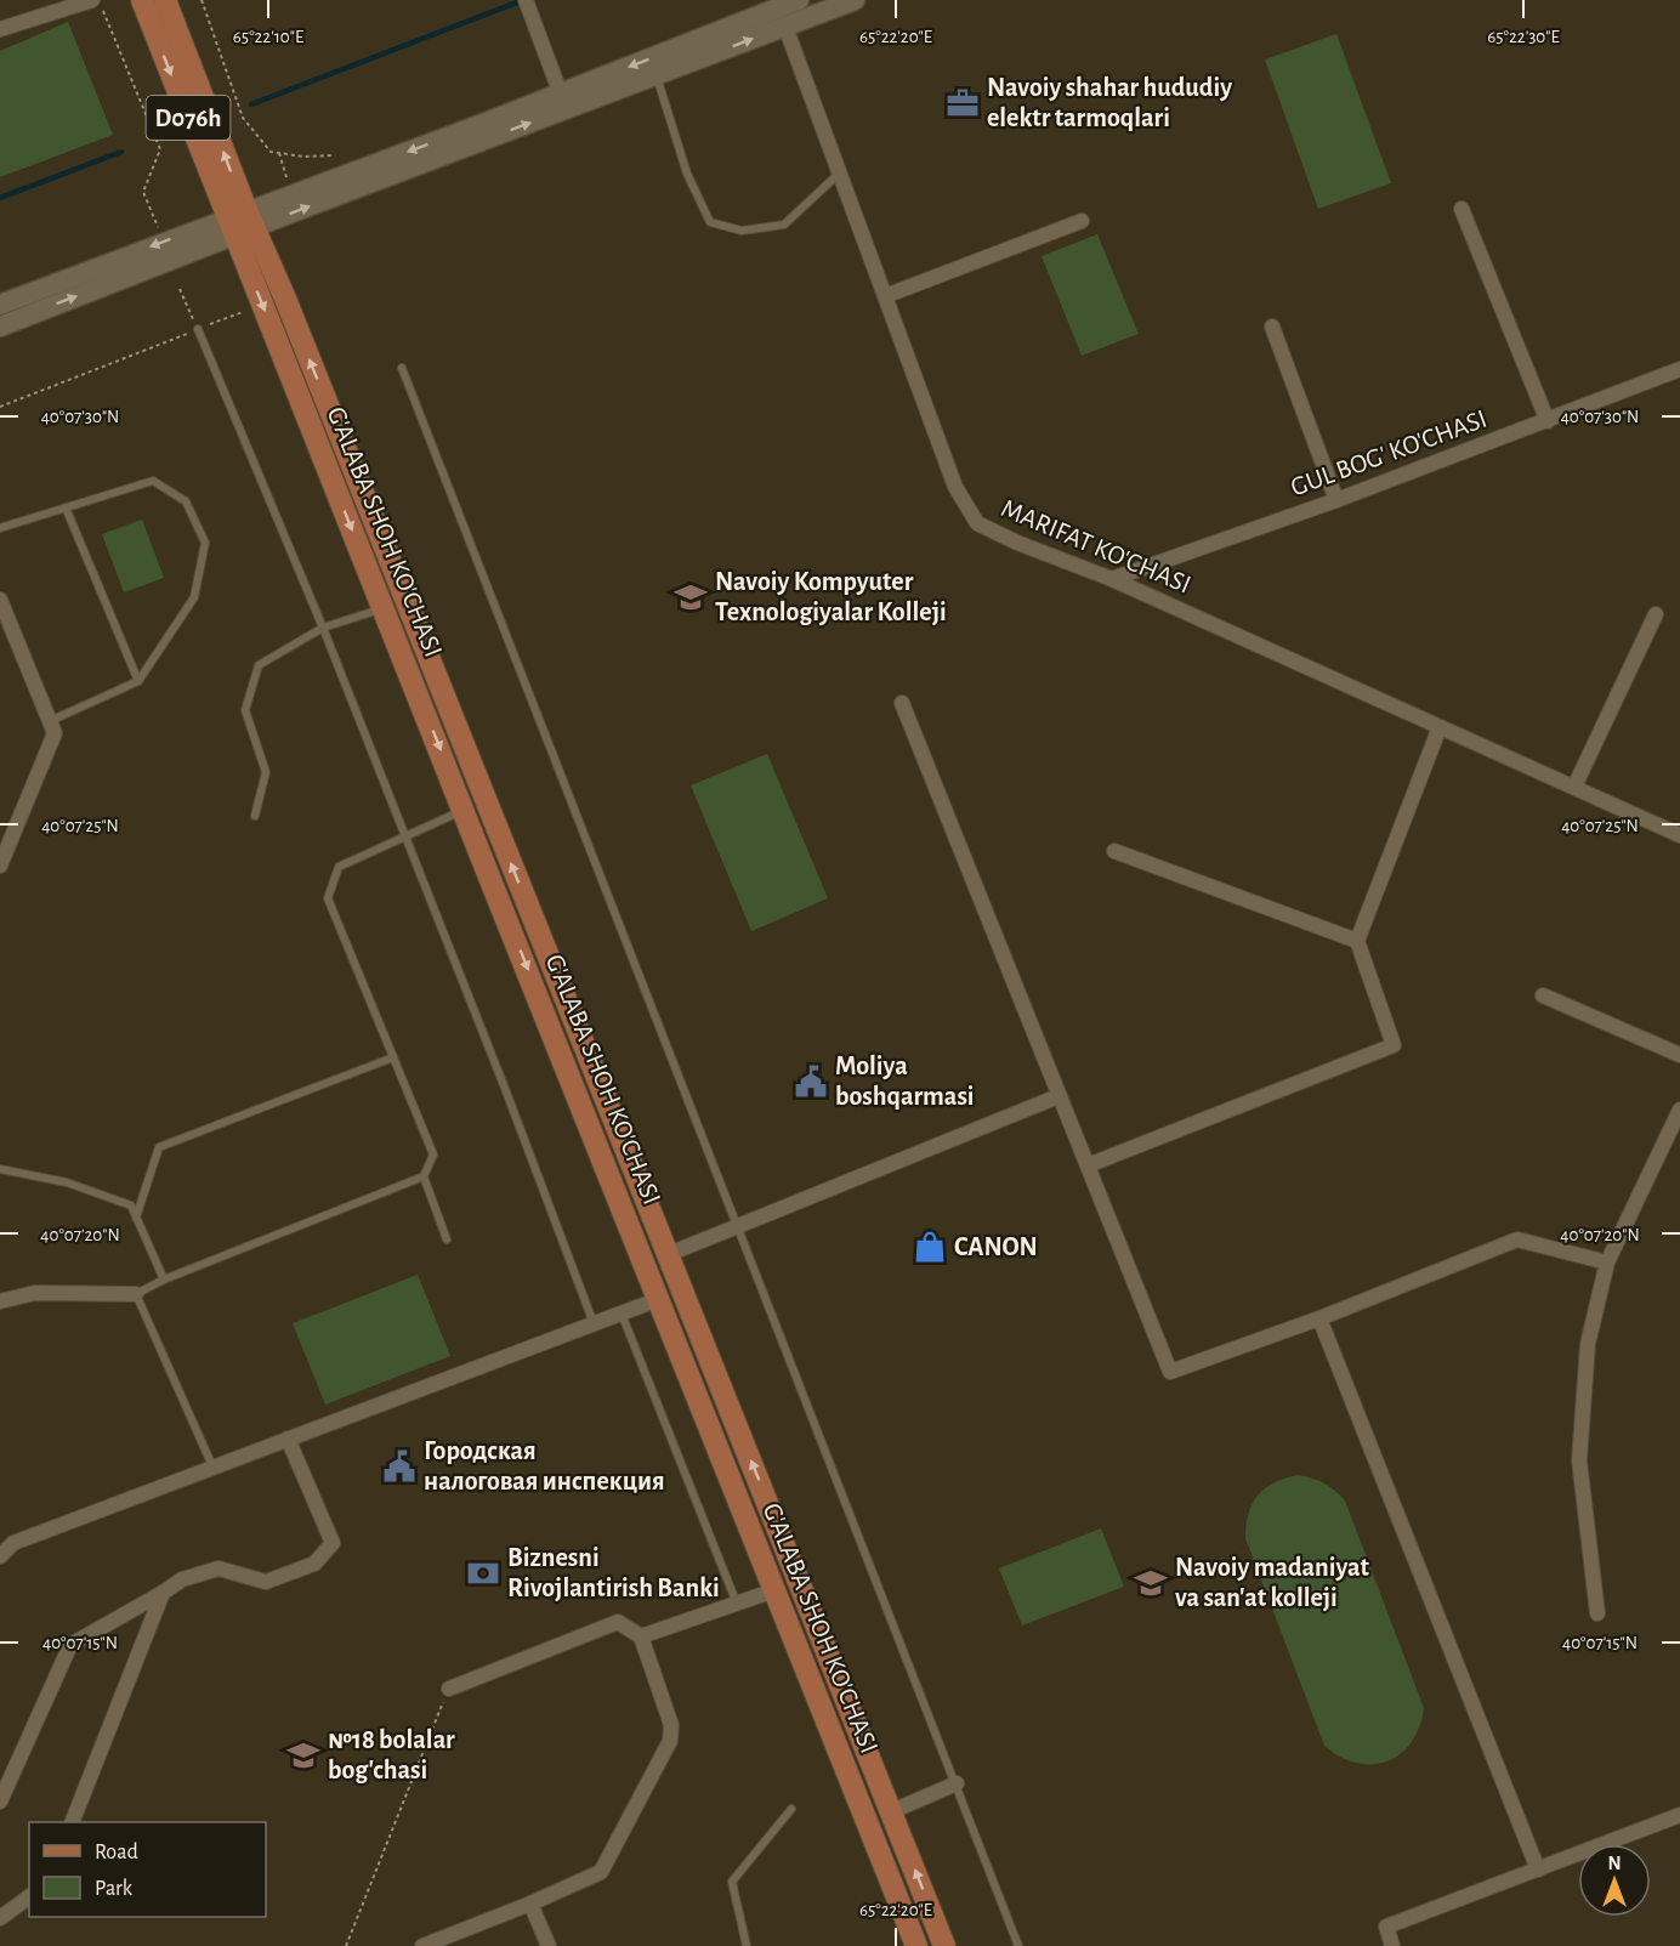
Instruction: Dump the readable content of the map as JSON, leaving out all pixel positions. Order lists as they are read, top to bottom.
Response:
{
  "streets": {
    "main road": ["D076h", "G'ALABA SHOH KO'CHASI"],
    "street": ["GUL BOG' KO'CHASI", "MARIFAT KO'CHASI"]
  },
  "crossings": [
    ["D076h", "G'ALABA SHOH KO'CHASI"],
    ["GUL BOG' KO'CHASI", "MARIFAT KO'CHASI"]
  ],
  "places": {
    "office": ["Navoiy shahar hududiy elektr tarmoqlari"],
    "school or university": ["Navoiy Kompyuter Texnologiyalar Kolleji", "Navoiy madaniyat va san'at kolleji", "№18 bolalar bog'chasi"],
    "public building": ["Moliya boshqarmasi", "Городская налоговая инспекция"],
    "shop": ["CANON"],
    "bank": ["Biznesni Rivojlantirish Banki"]
  },
  "legend": ["Road", "Park"],
  "north": "top",
  "coordinates": [
    "65°22'10\"E",
    "65°22'20\"E",
    "65°22'30\"E",
    "40°07'30\"N",
    "40°07'25\"N",
    "40°07'20\"N",
    "40°07'15\"N"
  ]
}
